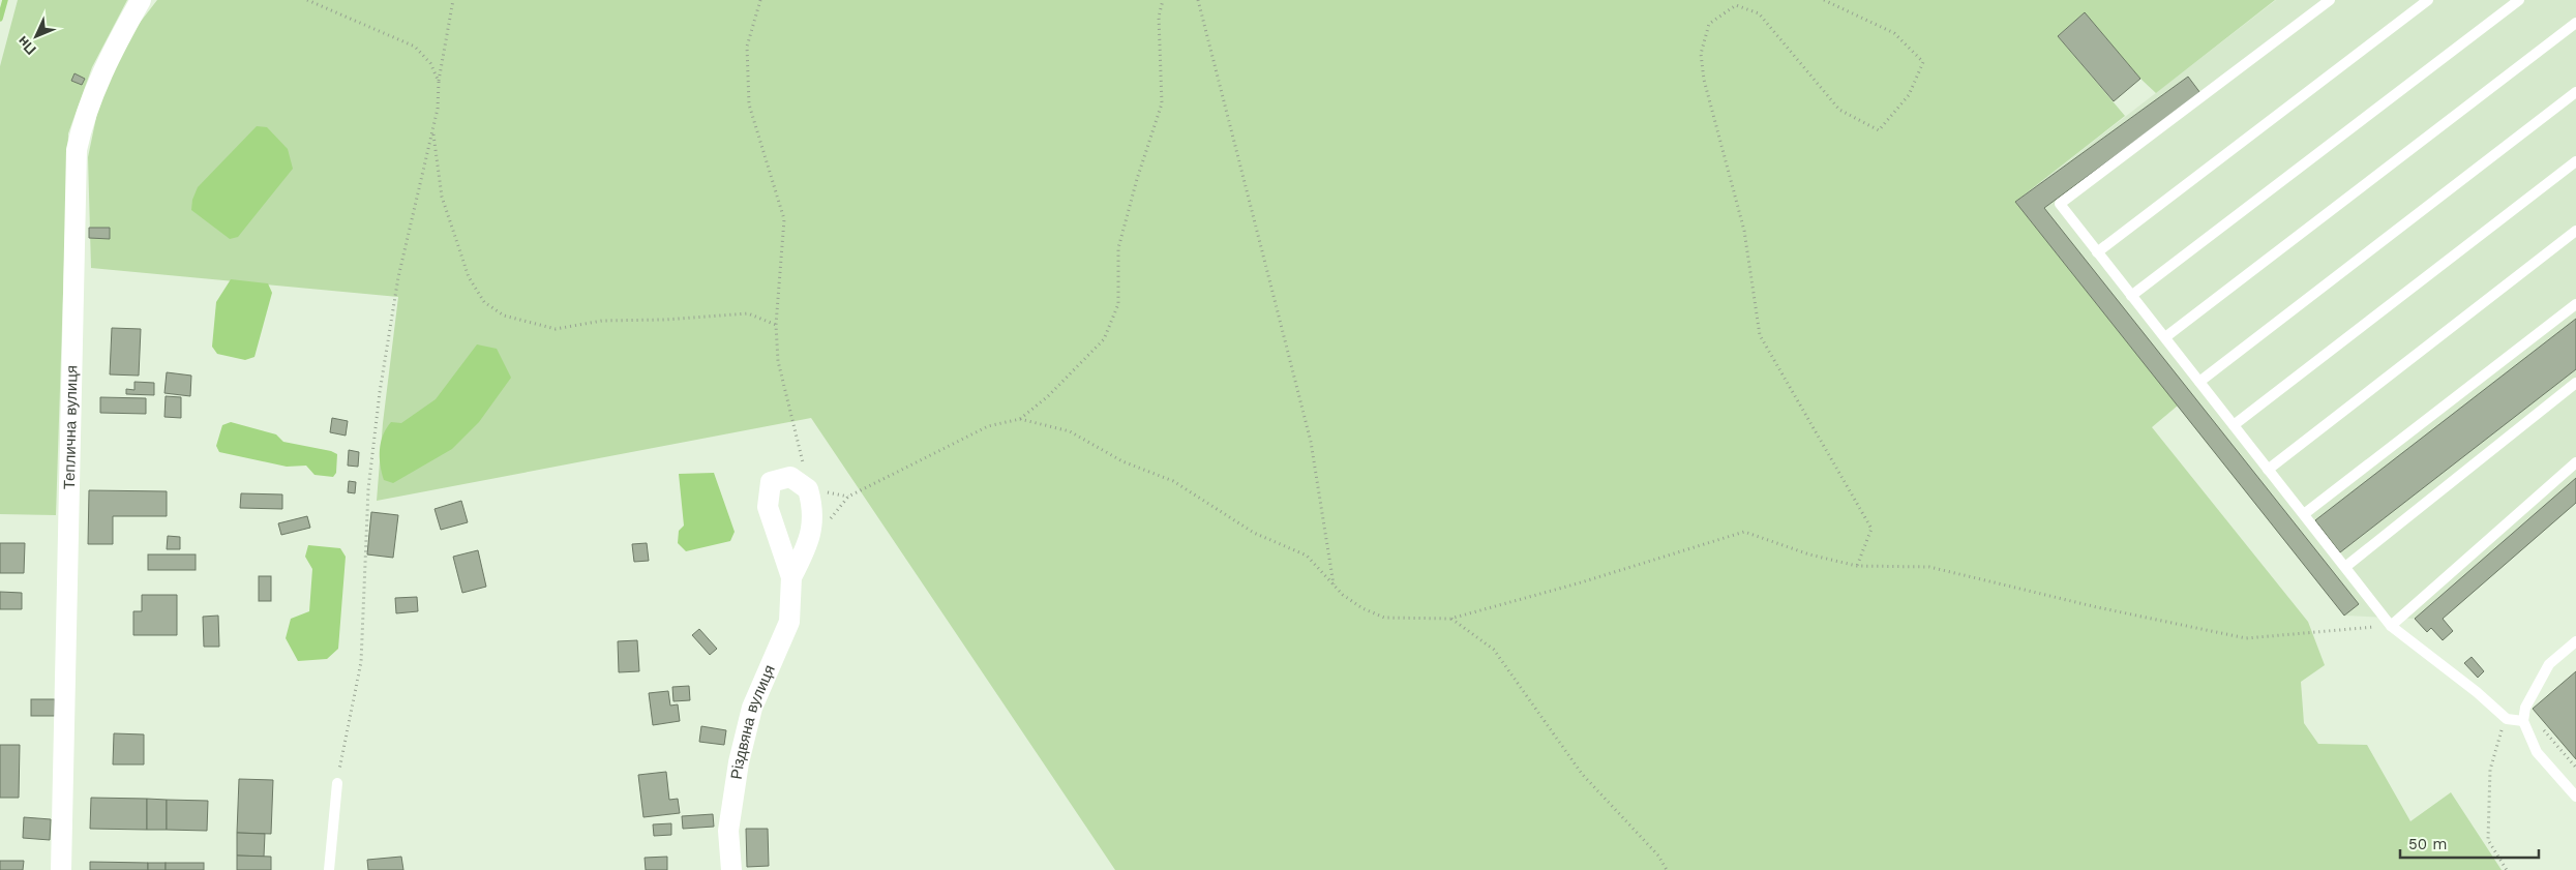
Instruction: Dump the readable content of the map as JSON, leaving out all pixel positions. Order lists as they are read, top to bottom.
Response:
{
  "streets": {
    "street": ["Теплична вулиця", "Різдвяна вулиця"]
  },
  "scale_bar": "50 m",
  "north": "bottom left"
}
